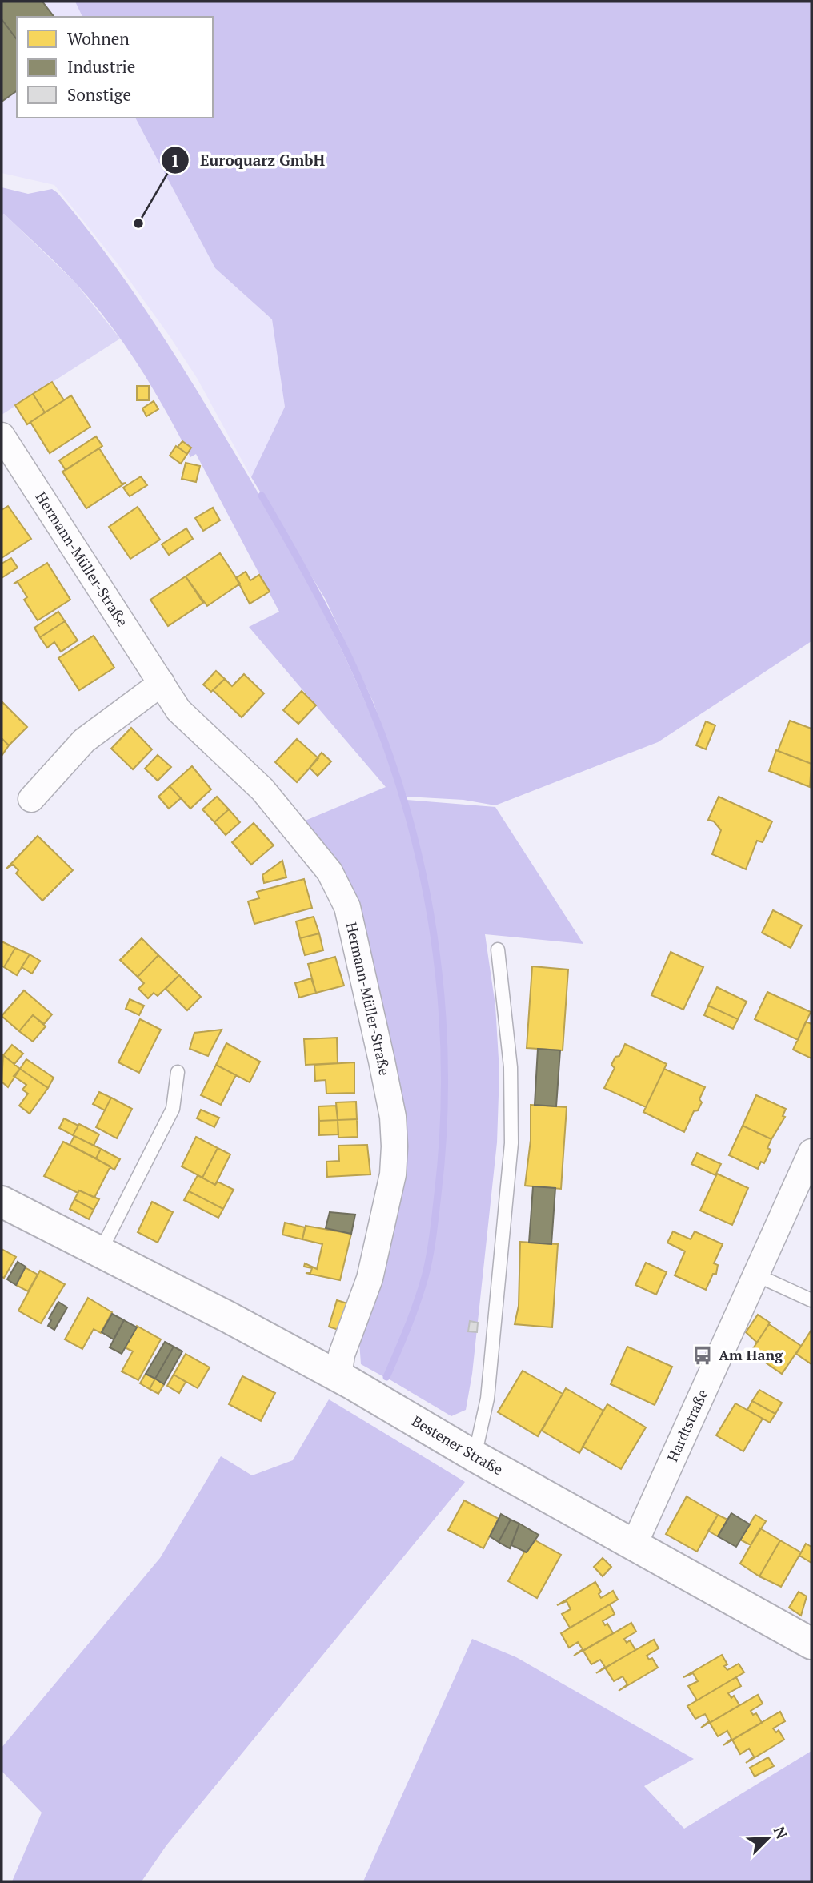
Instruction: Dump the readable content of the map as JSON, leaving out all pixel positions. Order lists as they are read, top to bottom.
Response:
{
  "streets": {
    "street": ["Hermann-Müller-Straße", "Hardtstraße", "Bestener Straße"]
  },
  "crossings": [
    ["Hermann-Müller-Straße", "Bestener Straße"],
    ["Hardtstraße", "Bestener Straße"]
  ],
  "places": {
    "other": ["Euroquarz GmbH"],
    "bus stop": ["Am Hang"]
  },
  "legend": ["Wohnen", "Industrie", "Sonstige"],
  "north": "top right"
}
